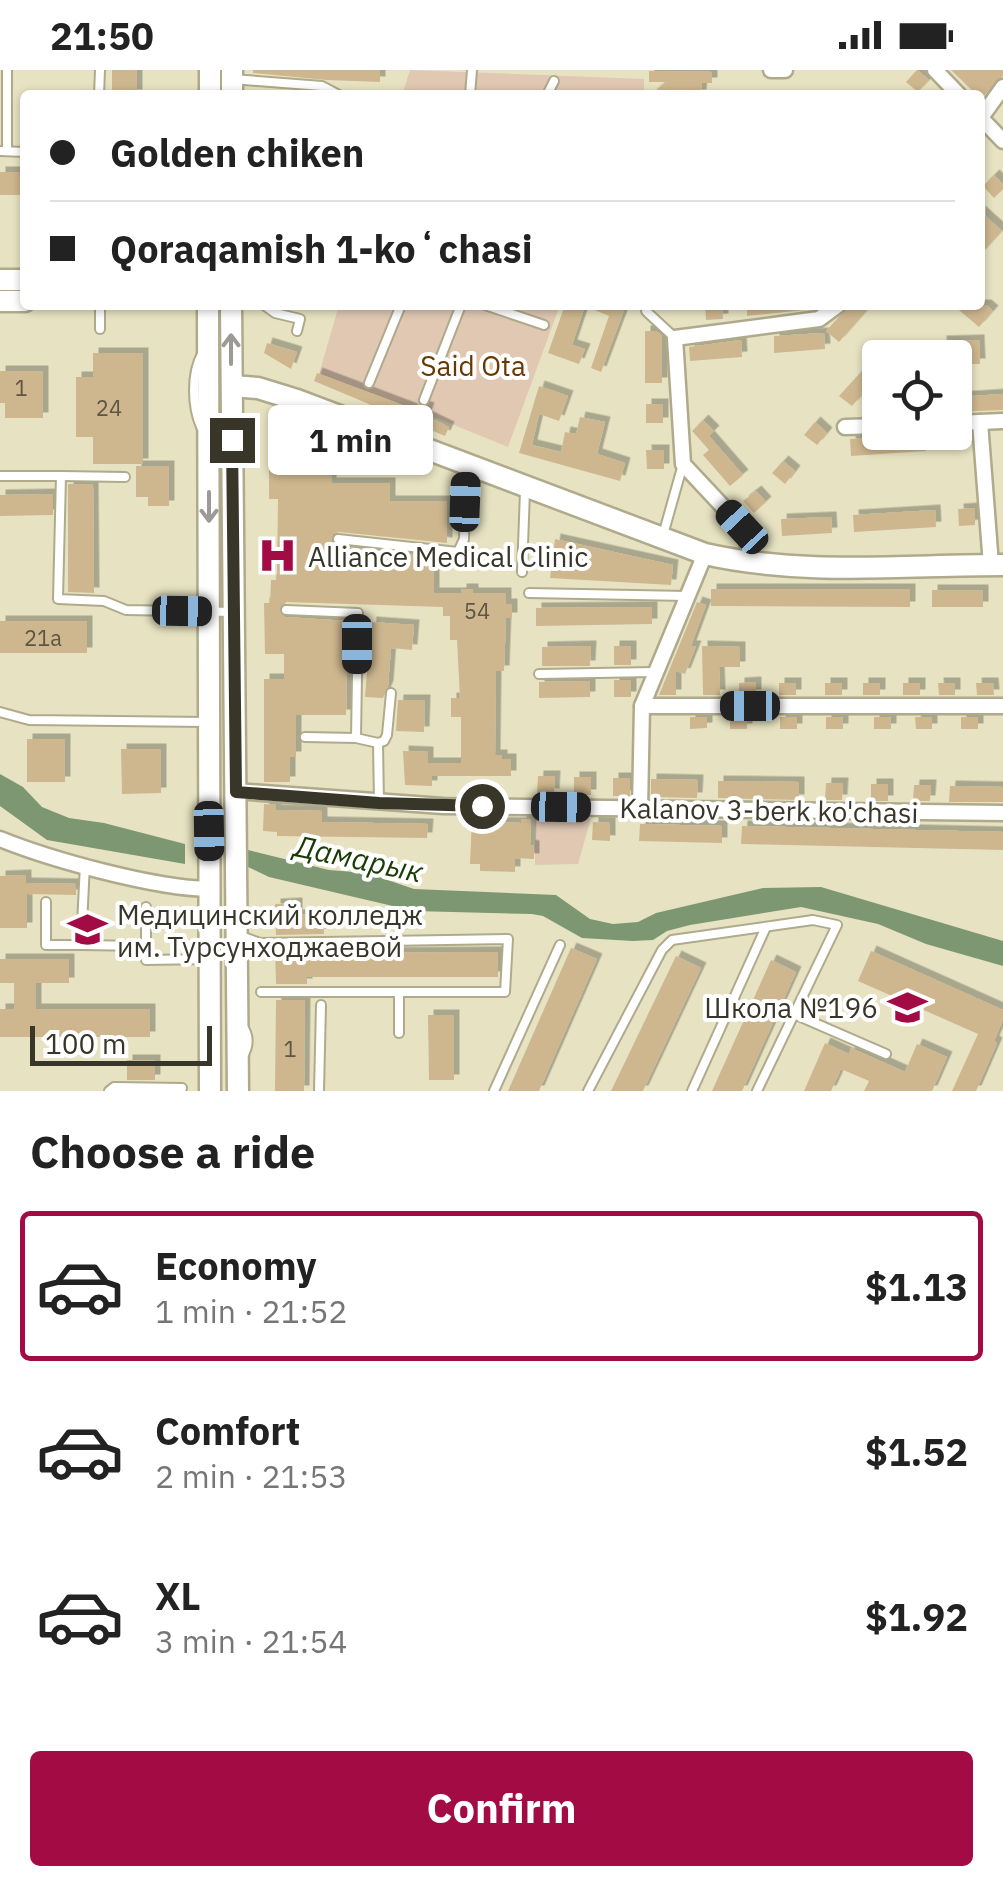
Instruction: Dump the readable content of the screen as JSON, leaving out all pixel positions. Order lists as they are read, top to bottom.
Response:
{
  "streets": {
    "street": ["Kalanov 3-berk ko'chasi"]
  },
  "water": ["Дамарык"],
  "parks": ["Said Ota"],
  "places": {
    "hospital": ["Alliance Medical Clinic"],
    "school or university": ["Медицинский колледж им. Турсунходжаевой", "Школа №196"]
  },
  "house_numbers": [
    "1",
    "24",
    "54",
    "21а",
    "1"
  ],
  "scale_bar": "100 m",
  "page": {
    "status": "21:50",
    "banner": ["Golden chiken", "Qoraqamish 1-koʻchasi"],
    "bubble": "1 min",
    "scale": "100 m",
    "heading": "Choose a ride",
    "list": [
      {
        "name": "Economy",
        "note": "1 min · 21:52",
        "value": "$1.13"
      },
      {
        "name": "Comfort",
        "note": "2 min · 21:53",
        "value": "$1.52"
      },
      {
        "name": "XL",
        "note": "3 min · 21:54",
        "value": "$1.92"
      }
    ],
    "buttons": "Confirm"
  }
}
